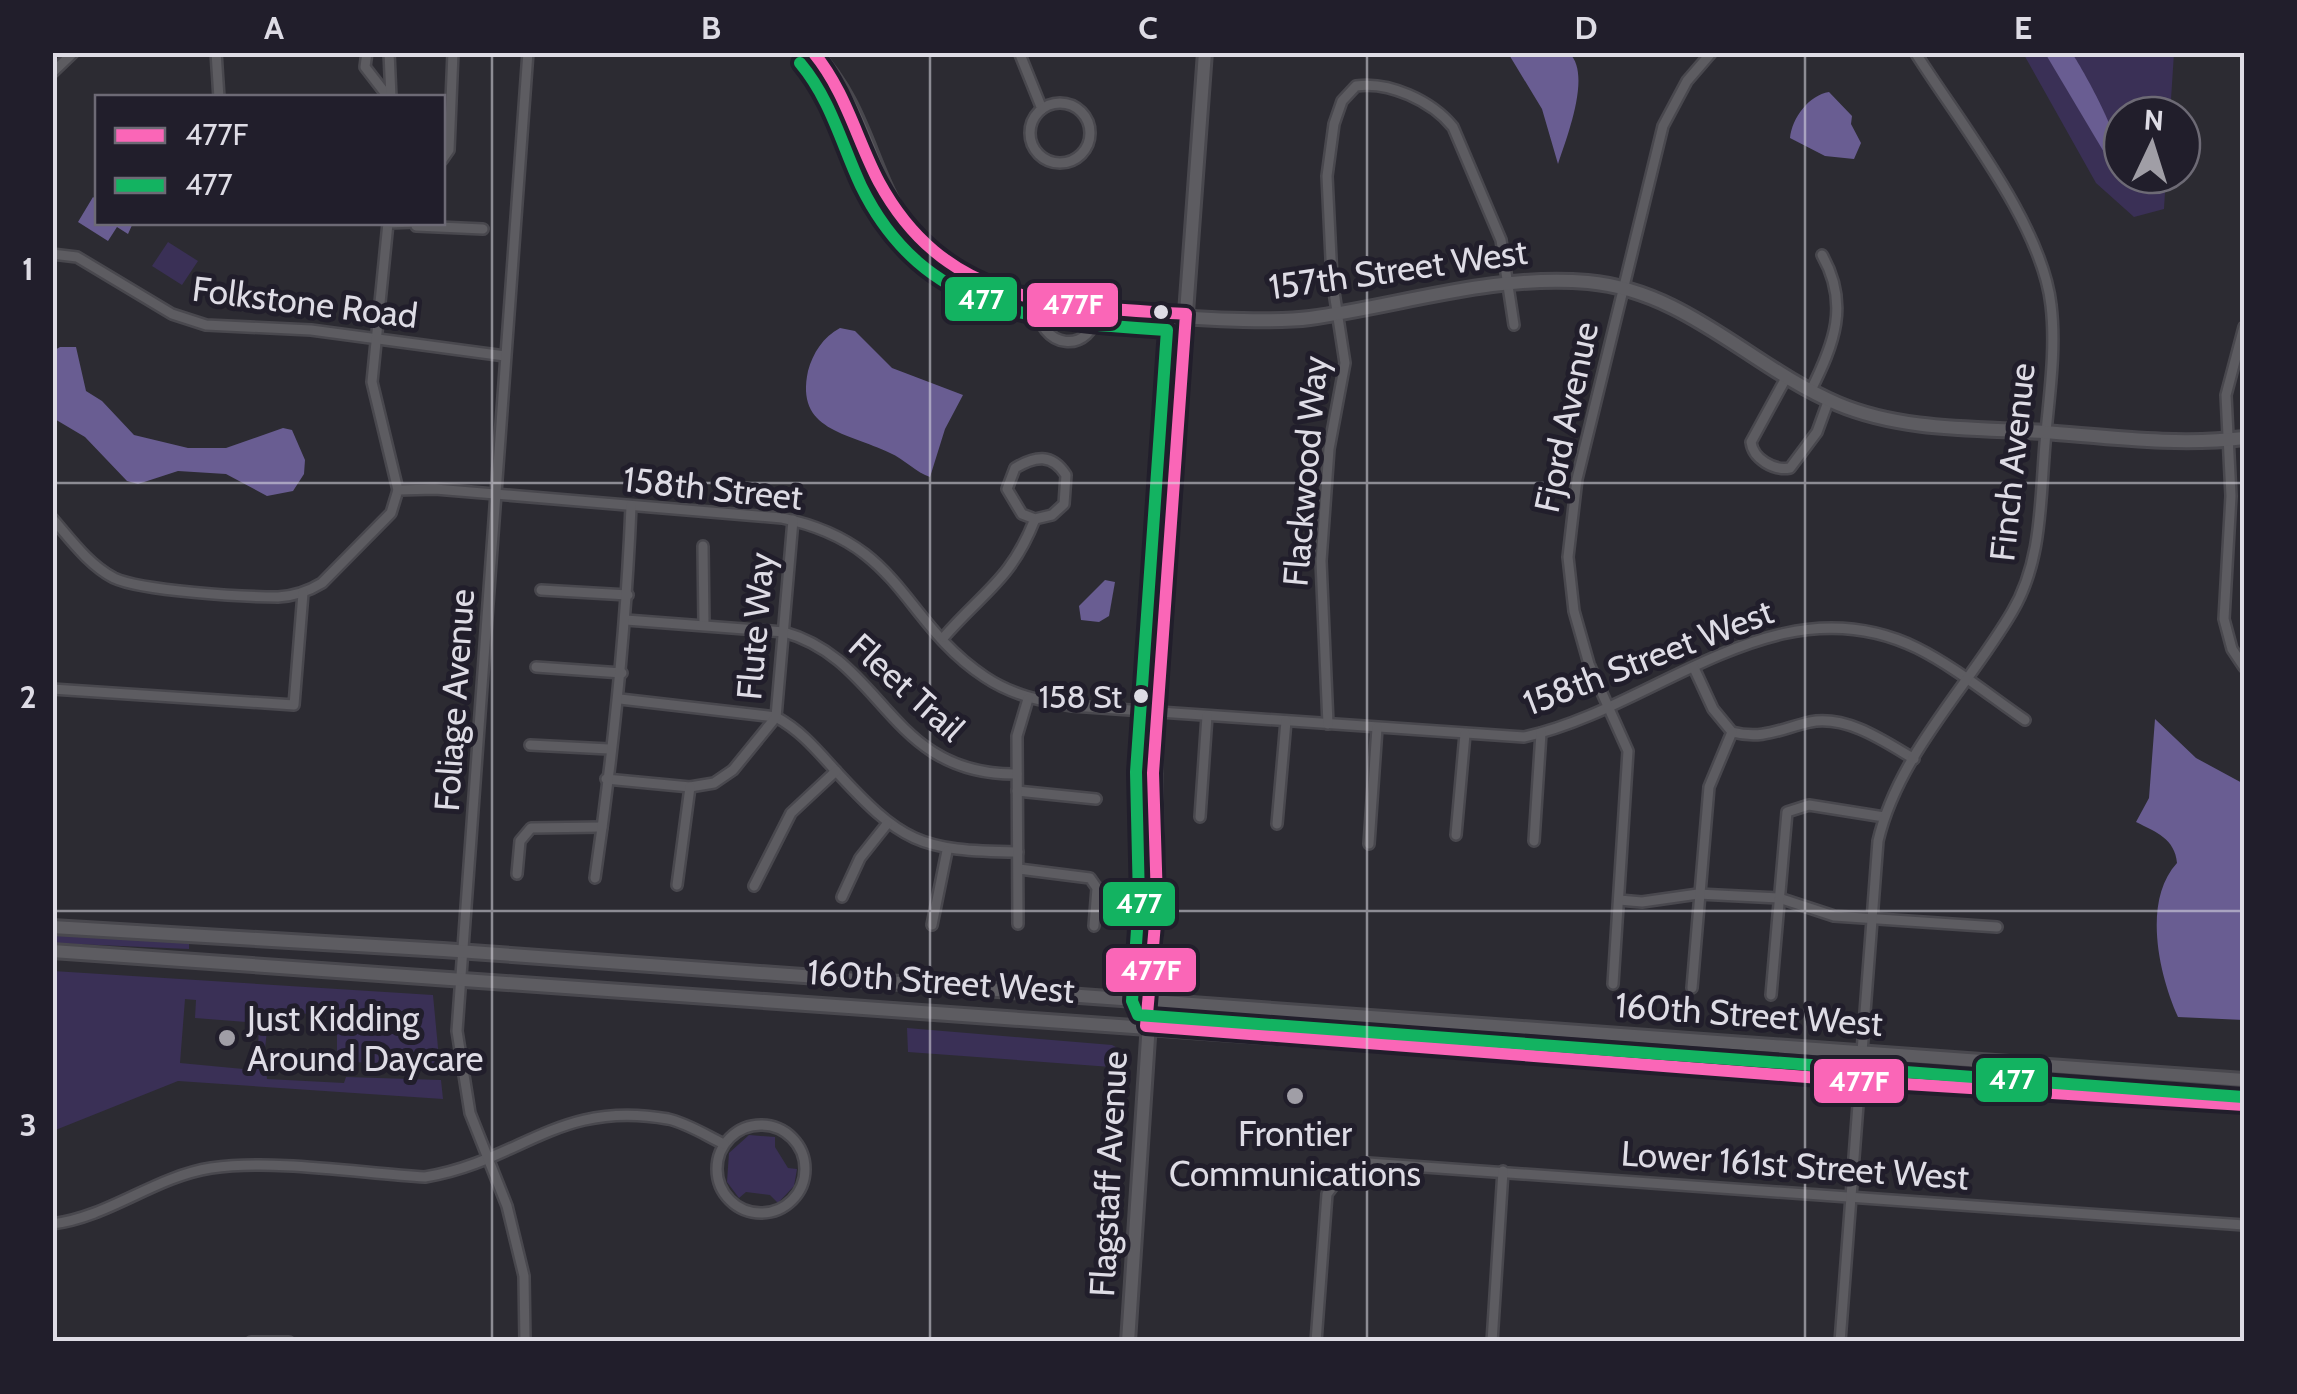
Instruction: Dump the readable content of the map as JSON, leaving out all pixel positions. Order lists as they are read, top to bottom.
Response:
{
  "streets": {
    "main road": ["157th Street West", "160th Street West", "Flagstaff Avenue"],
    "street": [
      "Folkstone Road",
      "Fjord Avenue",
      "Finch Avenue",
      "Flackwood Way",
      "158th Street",
      "Flute Way",
      "158th Street West",
      "Fleet Trail",
      "Foliage Avenue",
      "Lower 161st Street West"
    ]
  },
  "crossings": [
    ["157th Street West", "Fjord Avenue"],
    ["157th Street West", "Finch Avenue"],
    ["157th Street West", "Flackwood Way"],
    ["157th Street West", "Flagstaff Avenue"],
    ["Folkstone Road", "Foliage Avenue"],
    ["Fjord Avenue", "158th Street West"],
    ["Finch Avenue", "158th Street West"],
    ["Finch Avenue", "160th Street West"],
    ["Finch Avenue", "Lower 161st Street West"],
    ["Flackwood Way", "158th Street West"],
    ["158th Street", "Flute Way"],
    ["158th Street", "158th Street West"],
    ["158th Street", "Foliage Avenue"],
    ["158th Street", "Flagstaff Avenue"],
    ["Flute Way", "Fleet Trail"],
    ["158th Street West", "Flagstaff Avenue"],
    ["Foliage Avenue", "160th Street West"],
    ["160th Street West", "Flagstaff Avenue"]
  ],
  "places": ["158 St", "Just Kidding Around Daycare", "Frontier Communications"],
  "lines": ["transit line 477F", "transit line 477"],
  "legend": ["477F", "477"],
  "north": "top",
  "grid": {
    "columns": [
      "A",
      "B",
      "C",
      "D",
      "E"
    ],
    "rows": ["1", "2", "3"]
  }
}
